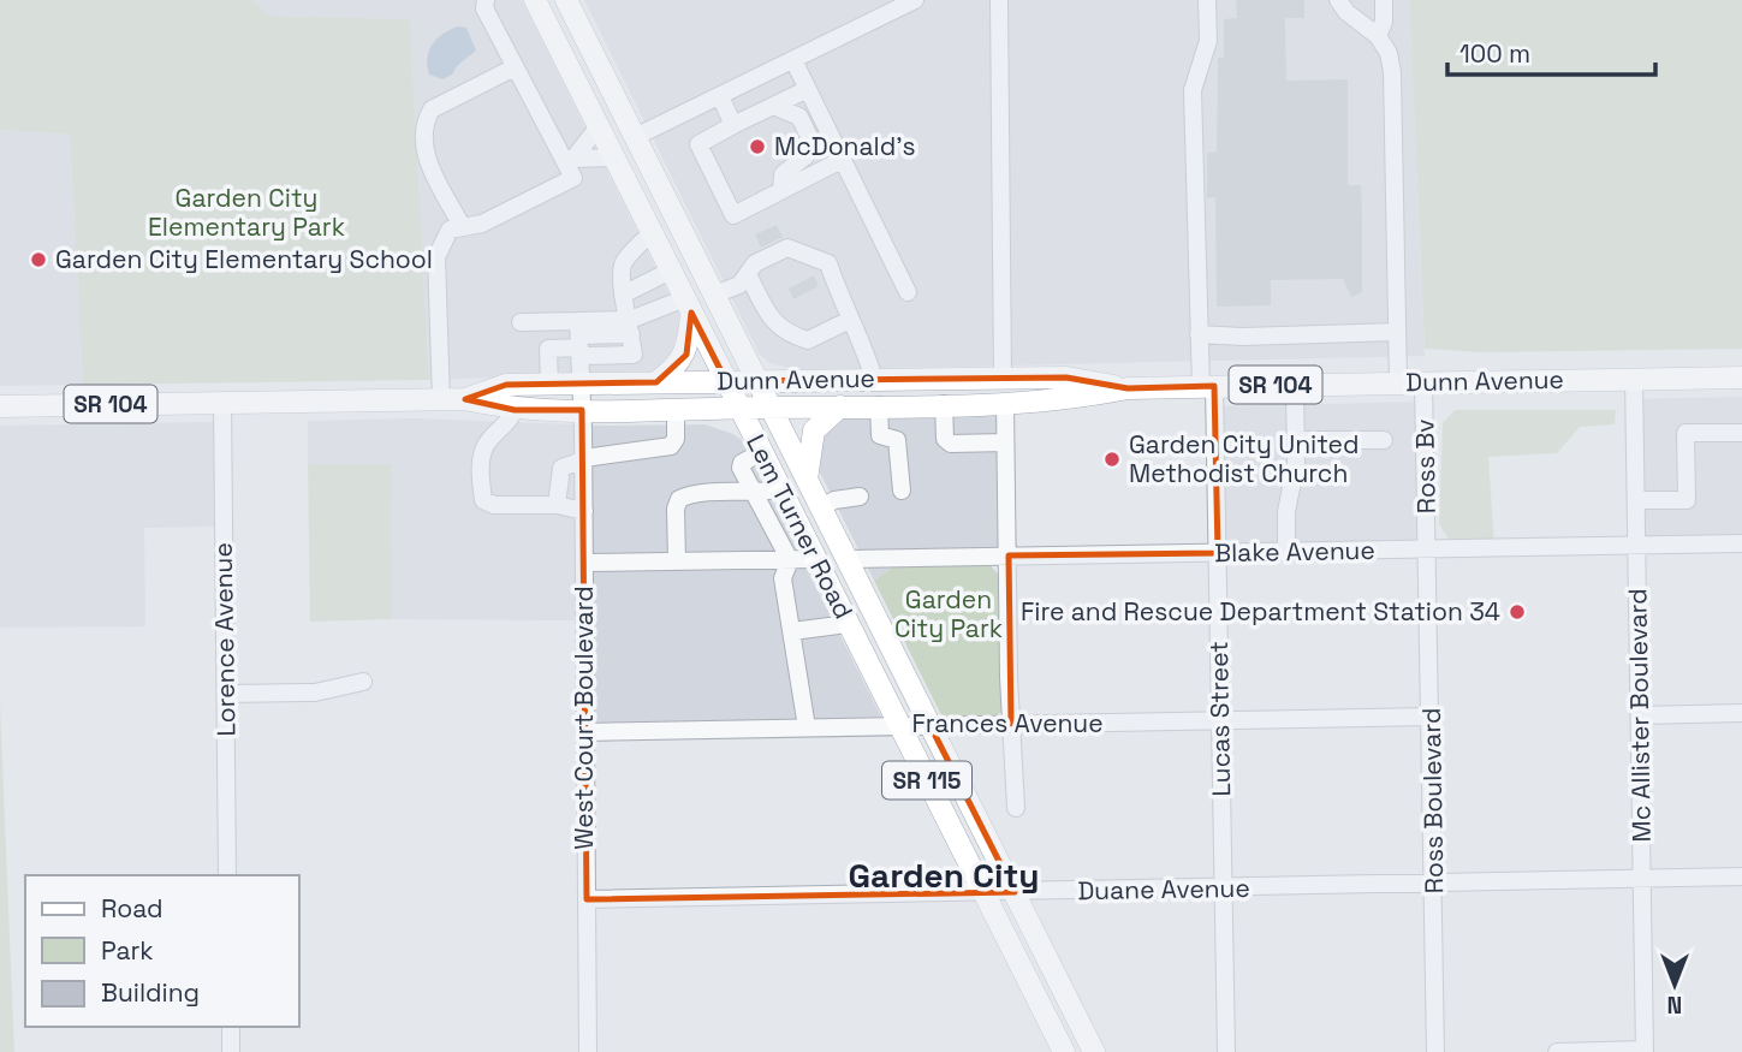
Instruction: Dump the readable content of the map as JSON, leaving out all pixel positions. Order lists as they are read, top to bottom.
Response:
{
  "streets": {
    "main road": [
      "Dunn Avenue",
      "SR 104",
      "Lem Turner Road",
      "SR 115"
    ],
    "street": [
      "Ross Bv",
      "Blake Avenue",
      "Lorence Avenue",
      "Mc Allister Boulevard",
      "West Court Boulevard",
      "Lucas Street",
      "Frances Avenue",
      "Ross Boulevard",
      "Duane Avenue"
    ]
  },
  "crossings": [
    ["Dunn Avenue", "Ross Bv"],
    ["Dunn Avenue", "Lem Turner Road"],
    ["Dunn Avenue", "Lorence Avenue"],
    ["Dunn Avenue", "Mc Allister Boulevard"],
    ["Dunn Avenue", "West Court Boulevard"],
    ["Dunn Avenue", "Lucas Street"],
    ["Ross Bv", "Blake Avenue"],
    ["Ross Bv", "Ross Boulevard"],
    ["Lem Turner Road", "Blake Avenue"],
    ["Lem Turner Road", "Frances Avenue"],
    ["Lem Turner Road", "Duane Avenue"],
    ["Blake Avenue", "Mc Allister Boulevard"],
    ["Blake Avenue", "Lucas Street"],
    ["Blake Avenue", "Ross Boulevard"],
    ["Mc Allister Boulevard", "Duane Avenue"],
    ["West Court Boulevard", "Frances Avenue"],
    ["West Court Boulevard", "Duane Avenue"],
    ["Lucas Street", "Frances Avenue"],
    ["Lucas Street", "Duane Avenue"],
    ["Frances Avenue", "Ross Boulevard"],
    ["Ross Boulevard", "Duane Avenue"]
  ],
  "districts": ["Garden City"],
  "parks": ["Garden City Elementary Park", "Garden City Park"],
  "places": [
    "McDonald's",
    "Garden City Elementary School",
    "Garden City United Methodist Church",
    "Fire and Rescue Department Station 34"
  ],
  "legend": ["Road", "Park", "Building"],
  "scale_bar": "100 m",
  "north": "bottom"
}
